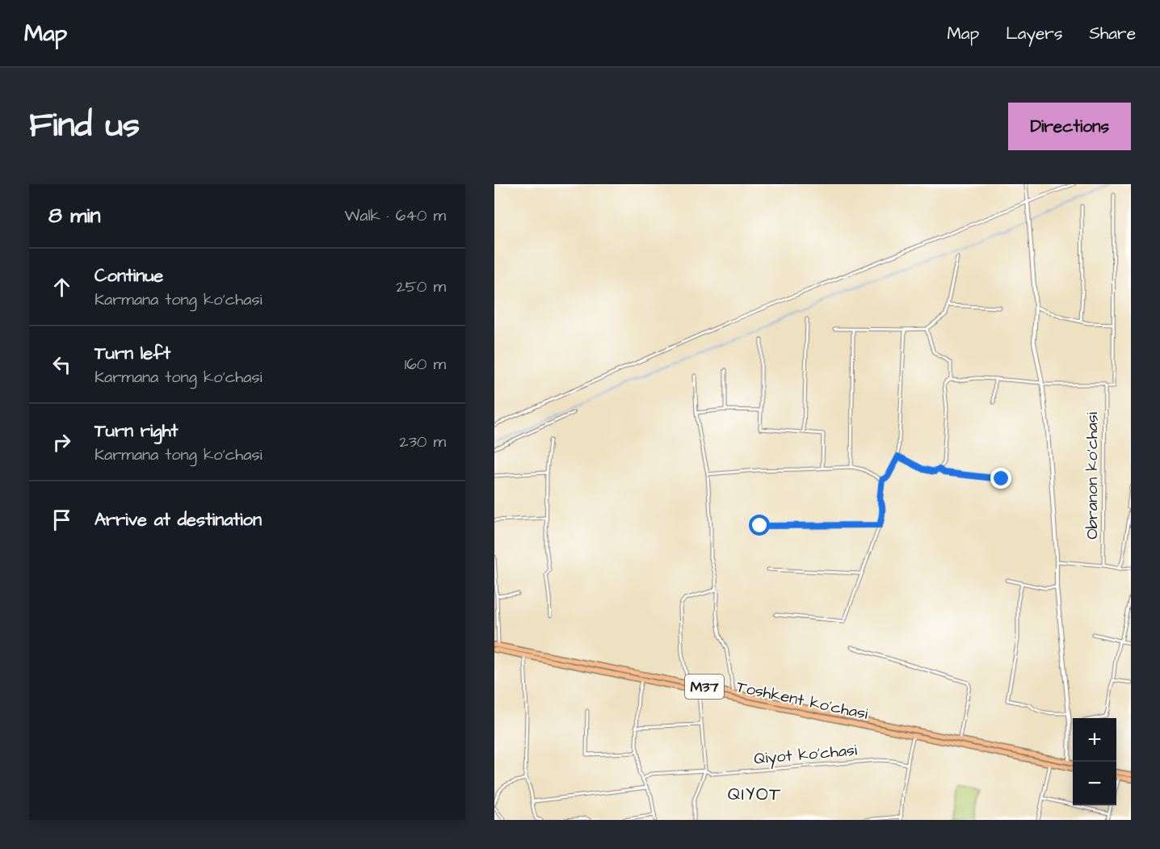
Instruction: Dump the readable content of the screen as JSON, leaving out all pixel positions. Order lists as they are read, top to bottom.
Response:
{
  "streets": {
    "highway": ["M37", "Toshkent ko'chasi"],
    "street": ["Obranon ko'chasi", "Qiyot ko'chasi"]
  },
  "districts": ["QIYOT"],
  "page": {
    "header": "Map",
    "nav": ["Map", "Layers", "Share"],
    "title": "Find us",
    "buttons": "Directions",
    "heading": ["8 min", "Walk · 640 m"],
    "list": [
      ["Continue", "Karmana tong ko'chasi", "250 m"],
      ["Turn left", "Karmana tong ko'chasi", "160 m"],
      ["Turn right", "Karmana tong ko'chasi", "230 m"],
      "Arrive at destination"
    ],
    "map_buttons": ["+", "−"]
  }
}
